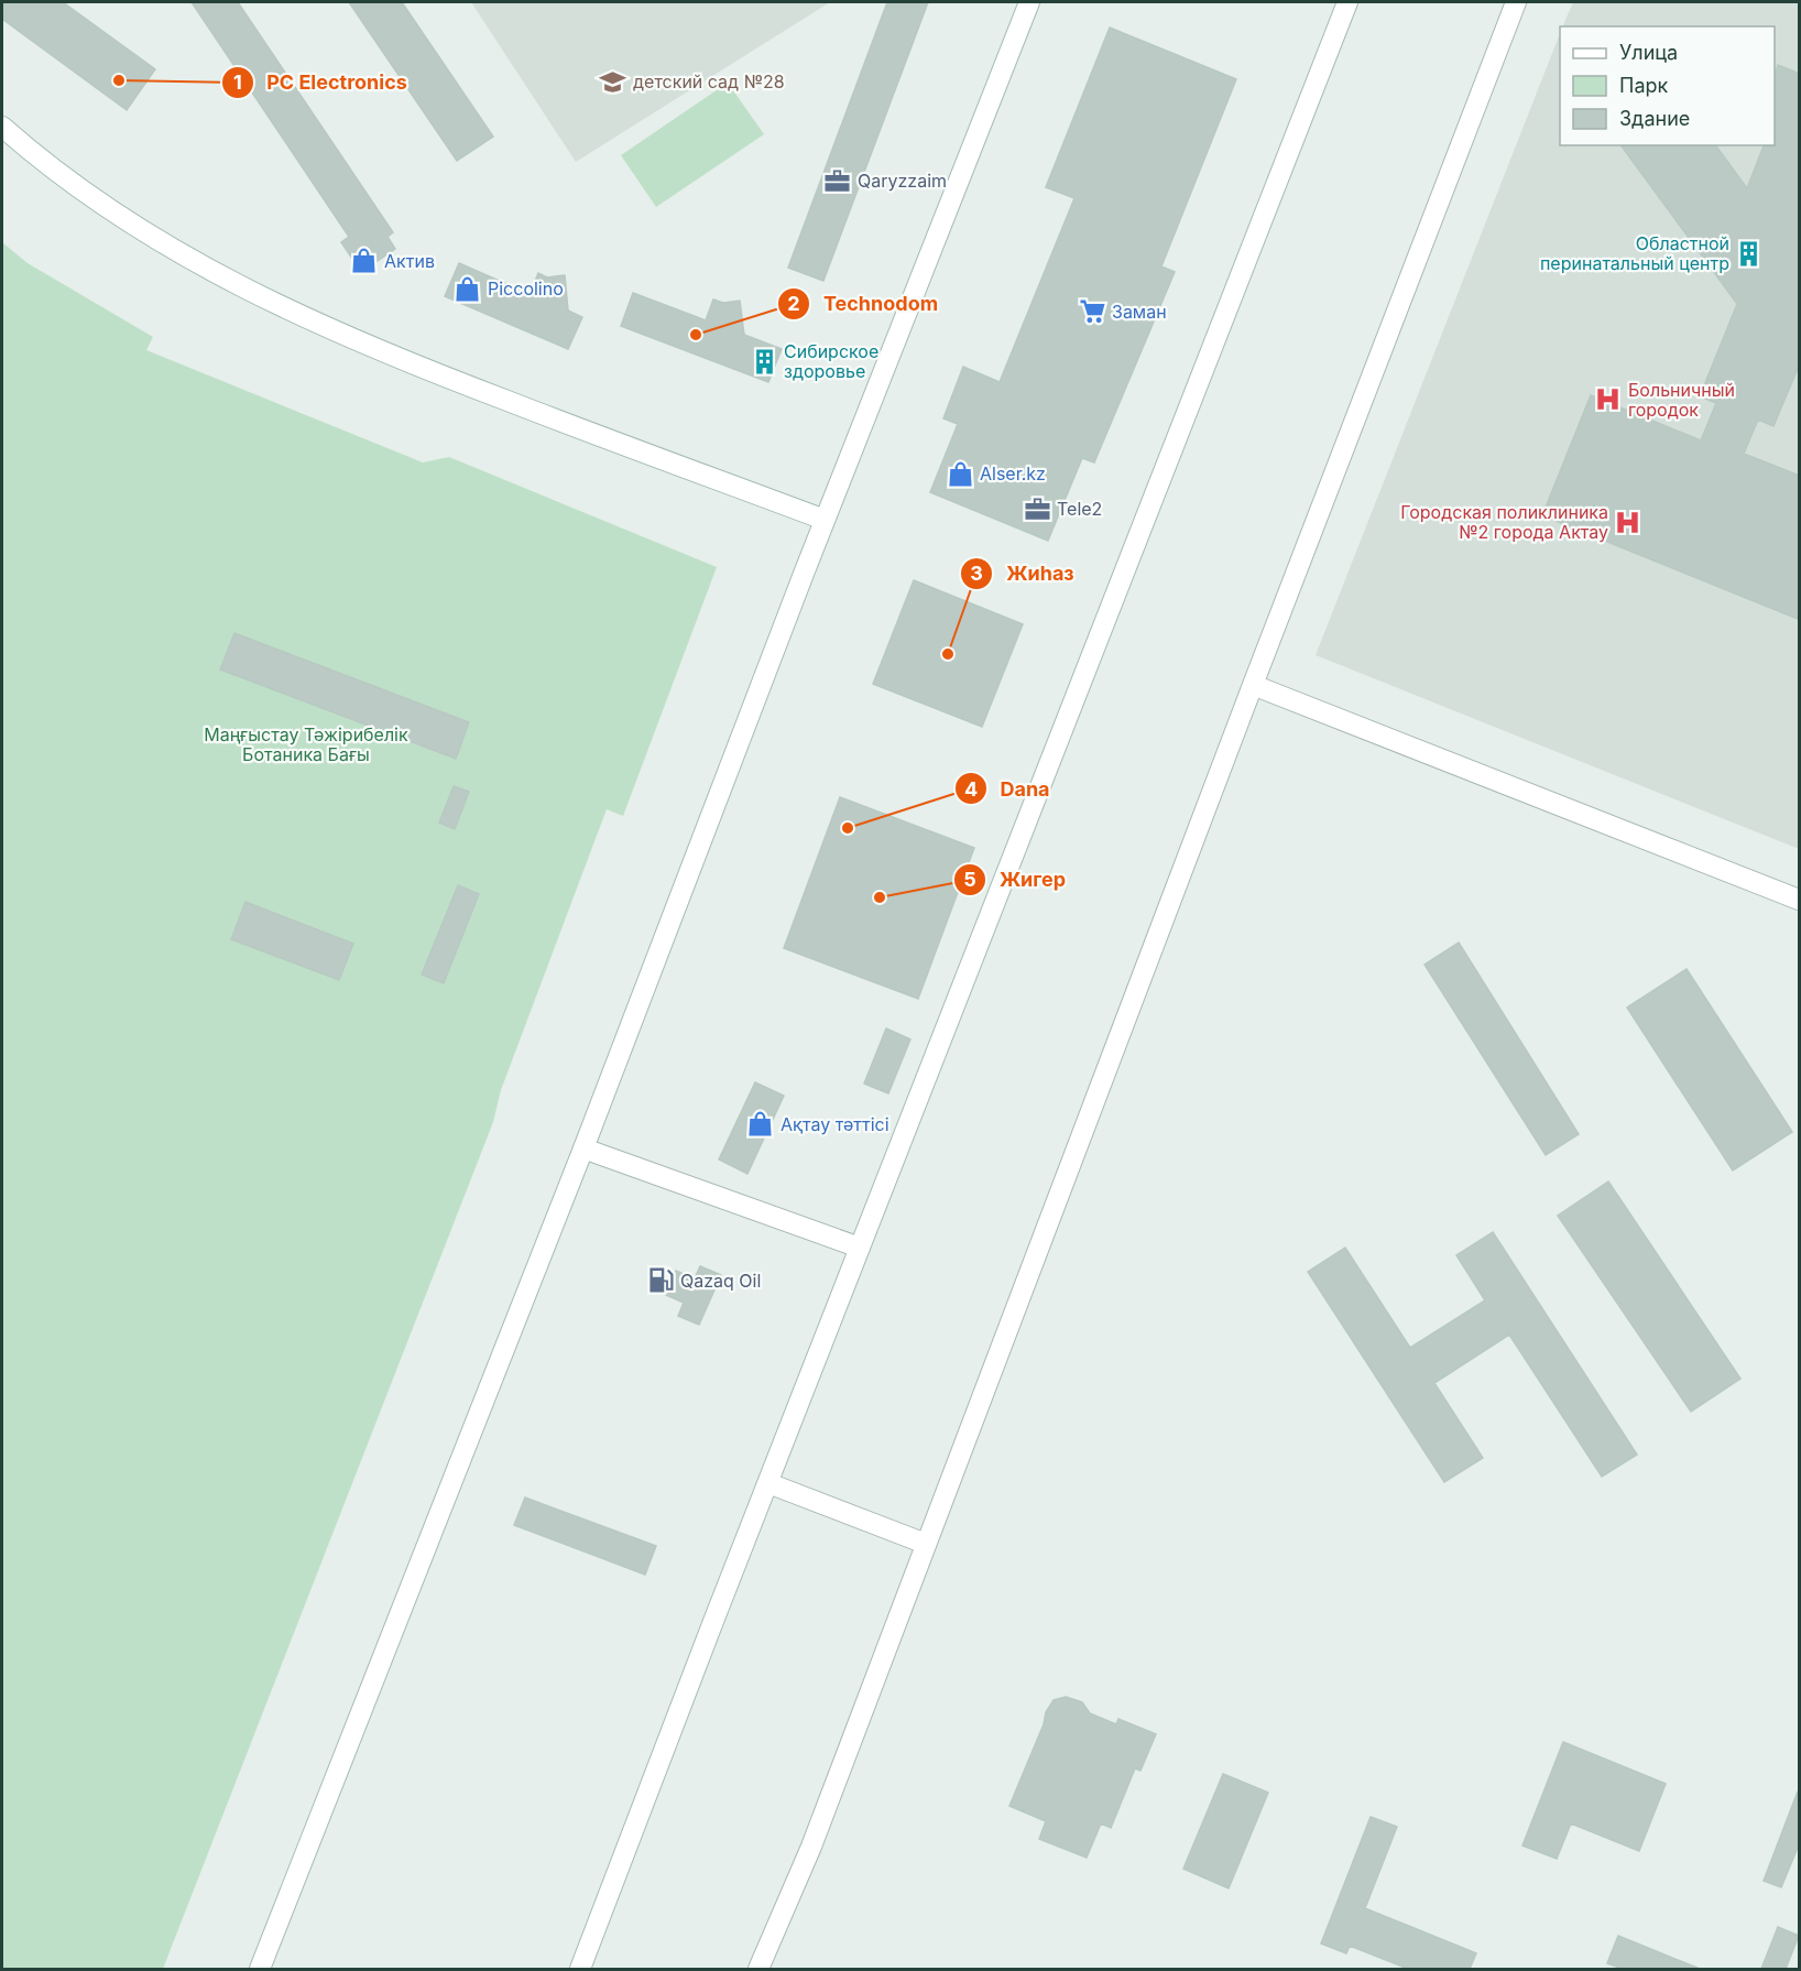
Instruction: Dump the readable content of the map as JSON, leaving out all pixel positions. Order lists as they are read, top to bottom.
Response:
{
  "parks": ["Маңғыстау Тәжірибелік Ботаника Бағы"],
  "places": {
    "other": [
      "PC Electronics",
      "Technodom",
      "Жиhаз",
      "Dana",
      "Жигер"
    ],
    "school or university": ["детский сад №28"],
    "office": ["Qaryzzaim", "Tele2"],
    "building": ["Областной перинатальный центр", "Сибирское здоровье"],
    "shop": [
      "Актив",
      "Piccolino",
      "Alser.kz",
      "Ақтау тәттісі"
    ],
    "supermarket": ["Заман"],
    "hospital": ["Больничный городок", "Городская поликлиника №2 города Актау"],
    "fuel station": ["Qazaq Oil"]
  },
  "legend": ["Улица", "Парк", "Здание"]
}
